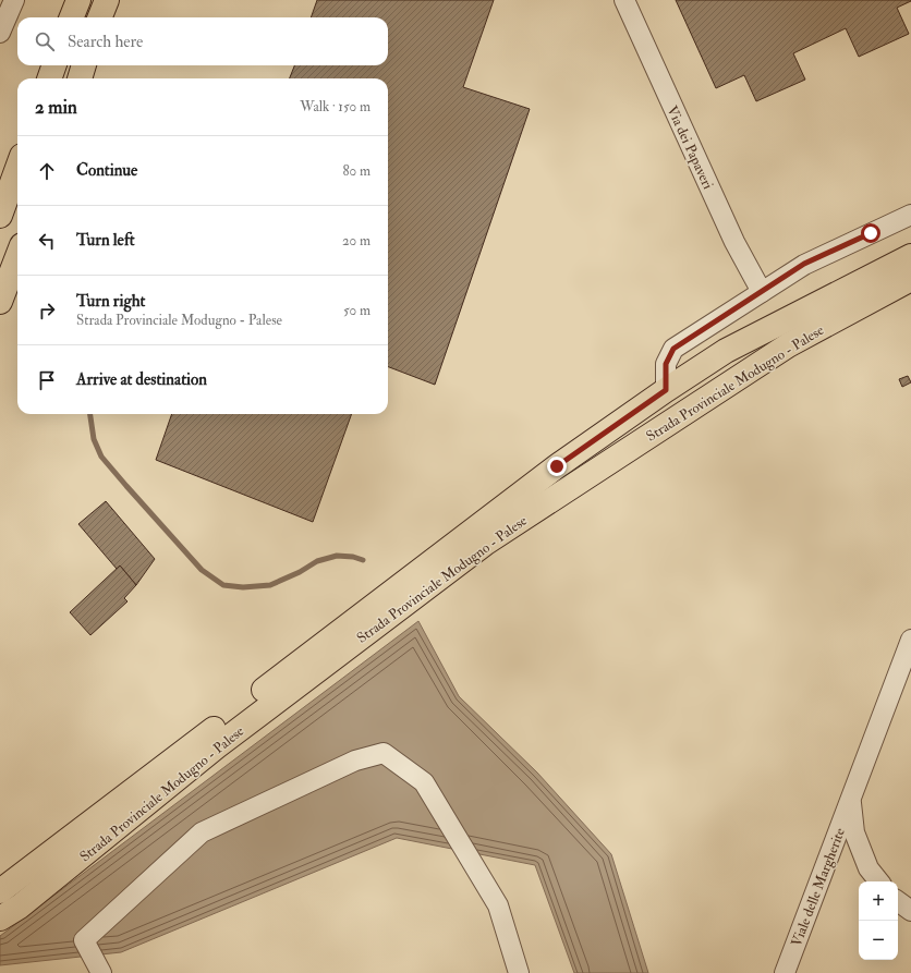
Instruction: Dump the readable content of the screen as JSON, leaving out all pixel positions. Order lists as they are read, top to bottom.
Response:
{
  "streets": {
    "main road": ["Strada Provinciale Modugno - Palese"],
    "street": ["Via dei Papaveri", "Viale delle Margherite"]
  },
  "page": {
    "search": "Search here",
    "heading": ["2 min", "Walk · 150 m"],
    "list": [
      ["Continue", "80 m"],
      ["Turn left", "20 m"],
      ["Turn right", "Strada Provinciale Modugno - Palese", "50 m"],
      "Arrive at destination"
    ],
    "map_buttons": ["+", "−"]
  }
}
